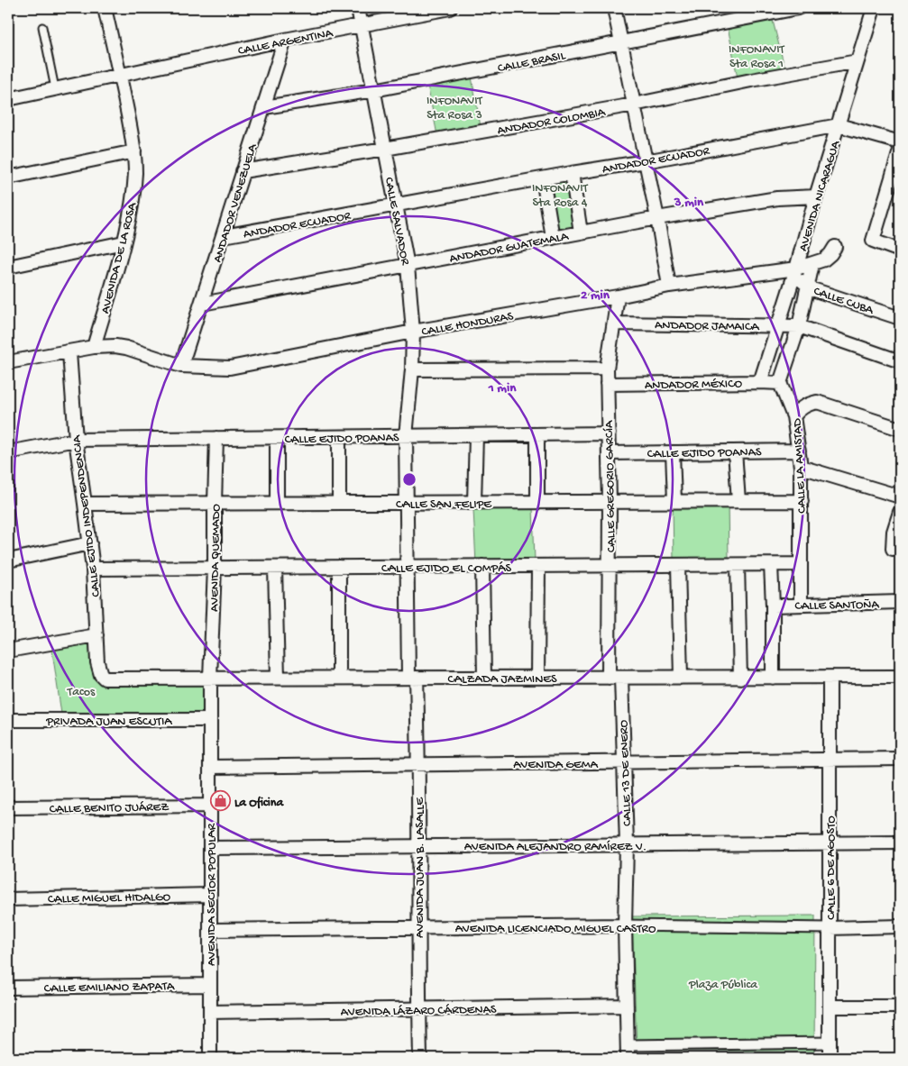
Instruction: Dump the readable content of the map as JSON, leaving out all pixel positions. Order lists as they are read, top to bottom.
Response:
{
  "streets": {
    "street": [
      "CALLE ARGENTINA",
      "CALLE BRASIL",
      "ANDADOR COLOMBIA",
      "ANDADOR ECUADOR",
      "AVENIDA NICARAGUA",
      "ANDADOR VENEZUELA",
      "CALLE SALVADOR",
      "ANDADOR GUATEMALA",
      "AVENIDA DE LA ROSA",
      "CALLE CUBA",
      "CALLE HONDURAS",
      "ANDADOR JAMAICA",
      "ANDADOR MÉXICO",
      "CALLE EJIDO POANAS",
      "CALLE LA AMISTAD",
      "CALLE GREGORIO GARCÍA",
      "CALLE SAN FELIPE",
      "CALLE EJIDO INDEPENDENCIA",
      "AVENIDA QUEMADO",
      "CALLE EJIDO EL COMPÁS",
      "CALLE SANTOÑA",
      "CALZADA JAZMINES",
      "PRIVADA JUAN ESCUTIA",
      "AVENIDA GEMA",
      "CALLE 13 DE ENERO",
      "CALLE BENITO JUÁREZ",
      "AVENIDA ALEJANDRO RAMÍREZ V.",
      "AVENIDA JUAN B. LASALLE",
      "CALLE 6 DE AGOSTO",
      "AVENIDA SECTOR POPULAR",
      "CALLE MIGUEL HIDALGO",
      "AVENIDA LICENCIADO MIGUEL CASTRO",
      "CALLE EMILIANO ZAPATA",
      "AVENIDA LÁZARO CÁRDENAS"
    ]
  },
  "crossings": [
    ["CALLE ARGENTINA", "ANDADOR VENEZUELA"],
    ["CALLE ARGENTINA", "CALLE SALVADOR"],
    ["CALLE ARGENTINA", "AVENIDA DE LA ROSA"],
    ["CALLE BRASIL", "ANDADOR VENEZUELA"],
    ["CALLE BRASIL", "CALLE SALVADOR"],
    ["ANDADOR COLOMBIA", "AVENIDA NICARAGUA"],
    ["ANDADOR COLOMBIA", "ANDADOR VENEZUELA"],
    ["ANDADOR COLOMBIA", "CALLE SALVADOR"],
    ["ANDADOR ECUADOR", "AVENIDA NICARAGUA"],
    ["ANDADOR ECUADOR", "ANDADOR VENEZUELA"],
    ["ANDADOR ECUADOR", "CALLE SALVADOR"],
    ["AVENIDA NICARAGUA", "ANDADOR GUATEMALA"],
    ["AVENIDA NICARAGUA", "CALLE CUBA"],
    ["AVENIDA NICARAGUA", "CALLE HONDURAS"],
    ["AVENIDA NICARAGUA", "ANDADOR JAMAICA"],
    ["AVENIDA NICARAGUA", "ANDADOR MÉXICO"],
    ["ANDADOR VENEZUELA", "ANDADOR GUATEMALA"],
    ["ANDADOR VENEZUELA", "CALLE HONDURAS"],
    ["CALLE SALVADOR", "ANDADOR GUATEMALA"],
    ["CALLE SALVADOR", "CALLE HONDURAS"],
    ["CALLE SALVADOR", "CALLE EJIDO POANAS"],
    ["CALLE SALVADOR", "CALLE SAN FELIPE"],
    ["CALLE SALVADOR", "CALLE EJIDO EL COMPÁS"],
    ["CALLE SALVADOR", "AVENIDA JUAN B. LASALLE"],
    ["AVENIDA DE LA ROSA", "CALLE HONDURAS"],
    ["CALLE CUBA", "CALLE HONDURAS"],
    ["CALLE HONDURAS", "CALLE GREGORIO GARCÍA"],
    ["CALLE HONDURAS", "CALLE EJIDO INDEPENDENCIA"],
    ["ANDADOR JAMAICA", "CALLE GREGORIO GARCÍA"],
    ["ANDADOR MÉXICO", "CALLE GREGORIO GARCÍA"],
    ["CALLE EJIDO POANAS", "CALLE LA AMISTAD"],
    ["CALLE EJIDO POANAS", "CALLE GREGORIO GARCÍA"],
    ["CALLE EJIDO POANAS", "CALLE EJIDO INDEPENDENCIA"],
    ["CALLE EJIDO POANAS", "AVENIDA QUEMADO"],
    ["CALLE LA AMISTAD", "CALLE SAN FELIPE"],
    ["CALLE LA AMISTAD", "CALLE EJIDO EL COMPÁS"],
    ["CALLE LA AMISTAD", "CALLE SANTOÑA"],
    ["CALLE GREGORIO GARCÍA", "CALLE SAN FELIPE"],
    ["CALLE GREGORIO GARCÍA", "CALLE EJIDO EL COMPÁS"],
    ["CALLE GREGORIO GARCÍA", "CALZADA JAZMINES"],
    ["CALLE GREGORIO GARCÍA", "CALLE 13 DE ENERO"],
    ["CALLE SAN FELIPE", "CALLE EJIDO INDEPENDENCIA"],
    ["CALLE SAN FELIPE", "AVENIDA QUEMADO"],
    ["CALLE EJIDO INDEPENDENCIA", "CALLE EJIDO EL COMPÁS"],
    ["CALLE EJIDO INDEPENDENCIA", "CALZADA JAZMINES"],
    ["AVENIDA QUEMADO", "CALLE EJIDO EL COMPÁS"],
    ["AVENIDA QUEMADO", "CALZADA JAZMINES"],
    ["AVENIDA QUEMADO", "AVENIDA SECTOR POPULAR"],
    ["CALLE EJIDO EL COMPÁS", "AVENIDA JUAN B. LASALLE"],
    ["CALZADA JAZMINES", "CALLE 13 DE ENERO"],
    ["CALZADA JAZMINES", "AVENIDA JUAN B. LASALLE"],
    ["CALZADA JAZMINES", "CALLE 6 DE AGOSTO"],
    ["CALZADA JAZMINES", "AVENIDA SECTOR POPULAR"],
    ["PRIVADA JUAN ESCUTIA", "AVENIDA SECTOR POPULAR"],
    ["AVENIDA GEMA", "CALLE 13 DE ENERO"],
    ["AVENIDA GEMA", "AVENIDA JUAN B. LASALLE"],
    ["AVENIDA GEMA", "CALLE 6 DE AGOSTO"],
    ["AVENIDA GEMA", "AVENIDA SECTOR POPULAR"],
    ["CALLE 13 DE ENERO", "AVENIDA ALEJANDRO RAMÍREZ V."],
    ["CALLE 13 DE ENERO", "AVENIDA LICENCIADO MIGUEL CASTRO"],
    ["CALLE 13 DE ENERO", "AVENIDA LÁZARO CÁRDENAS"],
    ["CALLE BENITO JUÁREZ", "AVENIDA SECTOR POPULAR"],
    ["AVENIDA ALEJANDRO RAMÍREZ V.", "AVENIDA JUAN B. LASALLE"],
    ["AVENIDA ALEJANDRO RAMÍREZ V.", "CALLE 6 DE AGOSTO"],
    ["AVENIDA ALEJANDRO RAMÍREZ V.", "AVENIDA SECTOR POPULAR"],
    ["AVENIDA JUAN B. LASALLE", "AVENIDA LICENCIADO MIGUEL CASTRO"],
    ["AVENIDA JUAN B. LASALLE", "AVENIDA LÁZARO CÁRDENAS"],
    ["CALLE 6 DE AGOSTO", "AVENIDA LICENCIADO MIGUEL CASTRO"],
    ["AVENIDA SECTOR POPULAR", "CALLE MIGUEL HIDALGO"],
    ["AVENIDA SECTOR POPULAR", "AVENIDA LICENCIADO MIGUEL CASTRO"],
    ["AVENIDA SECTOR POPULAR", "CALLE EMILIANO ZAPATA"],
    ["AVENIDA SECTOR POPULAR", "AVENIDA LÁZARO CÁRDENAS"]
  ],
  "parks": [
    "INFONAVIT Sta Rosa 1",
    "INFONAVIT Sta Rosa 3",
    "INFONAVIT Sta Rosa 4",
    "Tacos",
    "Plaza Pública"
  ],
  "places": {
    "shop": ["La Oficina"]
  },
  "rings": ["3 min", "2 min", "1 min"]
}
